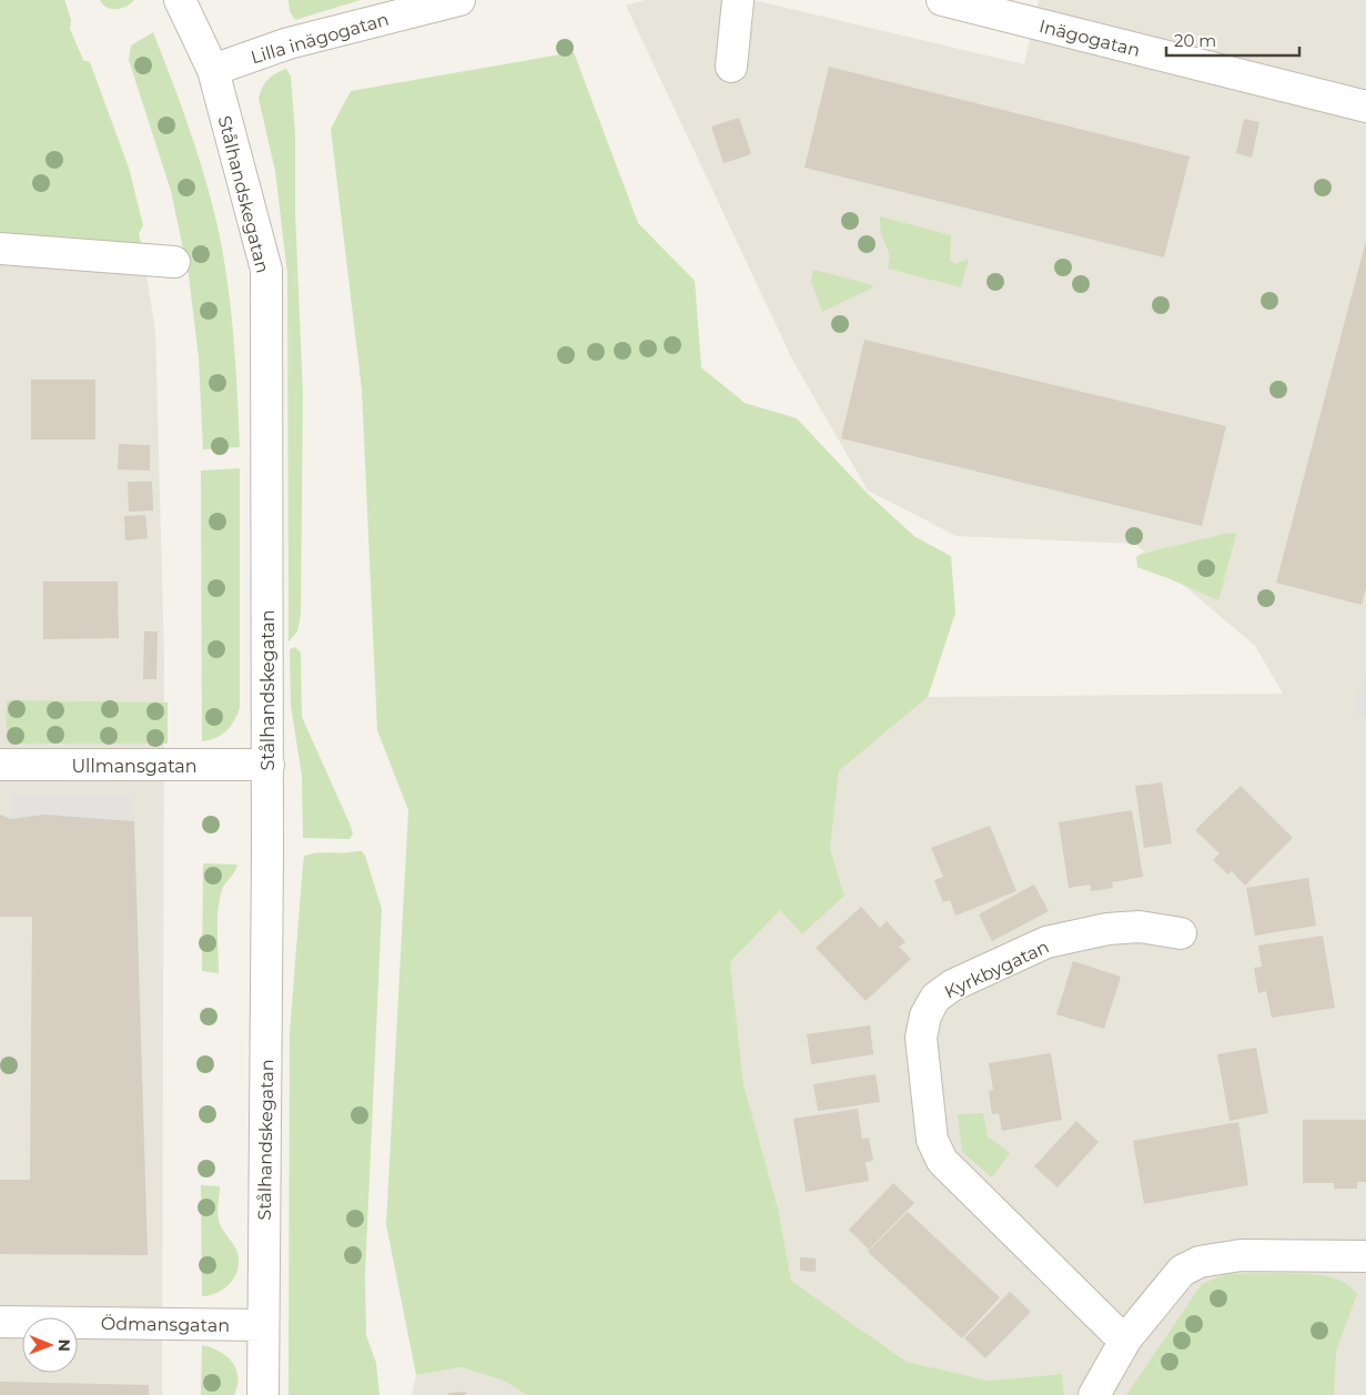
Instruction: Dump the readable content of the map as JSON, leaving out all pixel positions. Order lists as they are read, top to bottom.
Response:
{
  "streets": {
    "street": [
      "Lilla inägogatan",
      "Inägogatan",
      "Stålhandskegatan",
      "Ullmansgatan",
      "Kyrkbygatan",
      "Ödmansgatan"
    ]
  },
  "crossings": [
    ["Lilla inägogatan", "Stålhandskegatan"],
    ["Stålhandskegatan", "Ullmansgatan"],
    ["Stålhandskegatan", "Ödmansgatan"]
  ],
  "scale_bar": "20 m",
  "north": "right"
}
